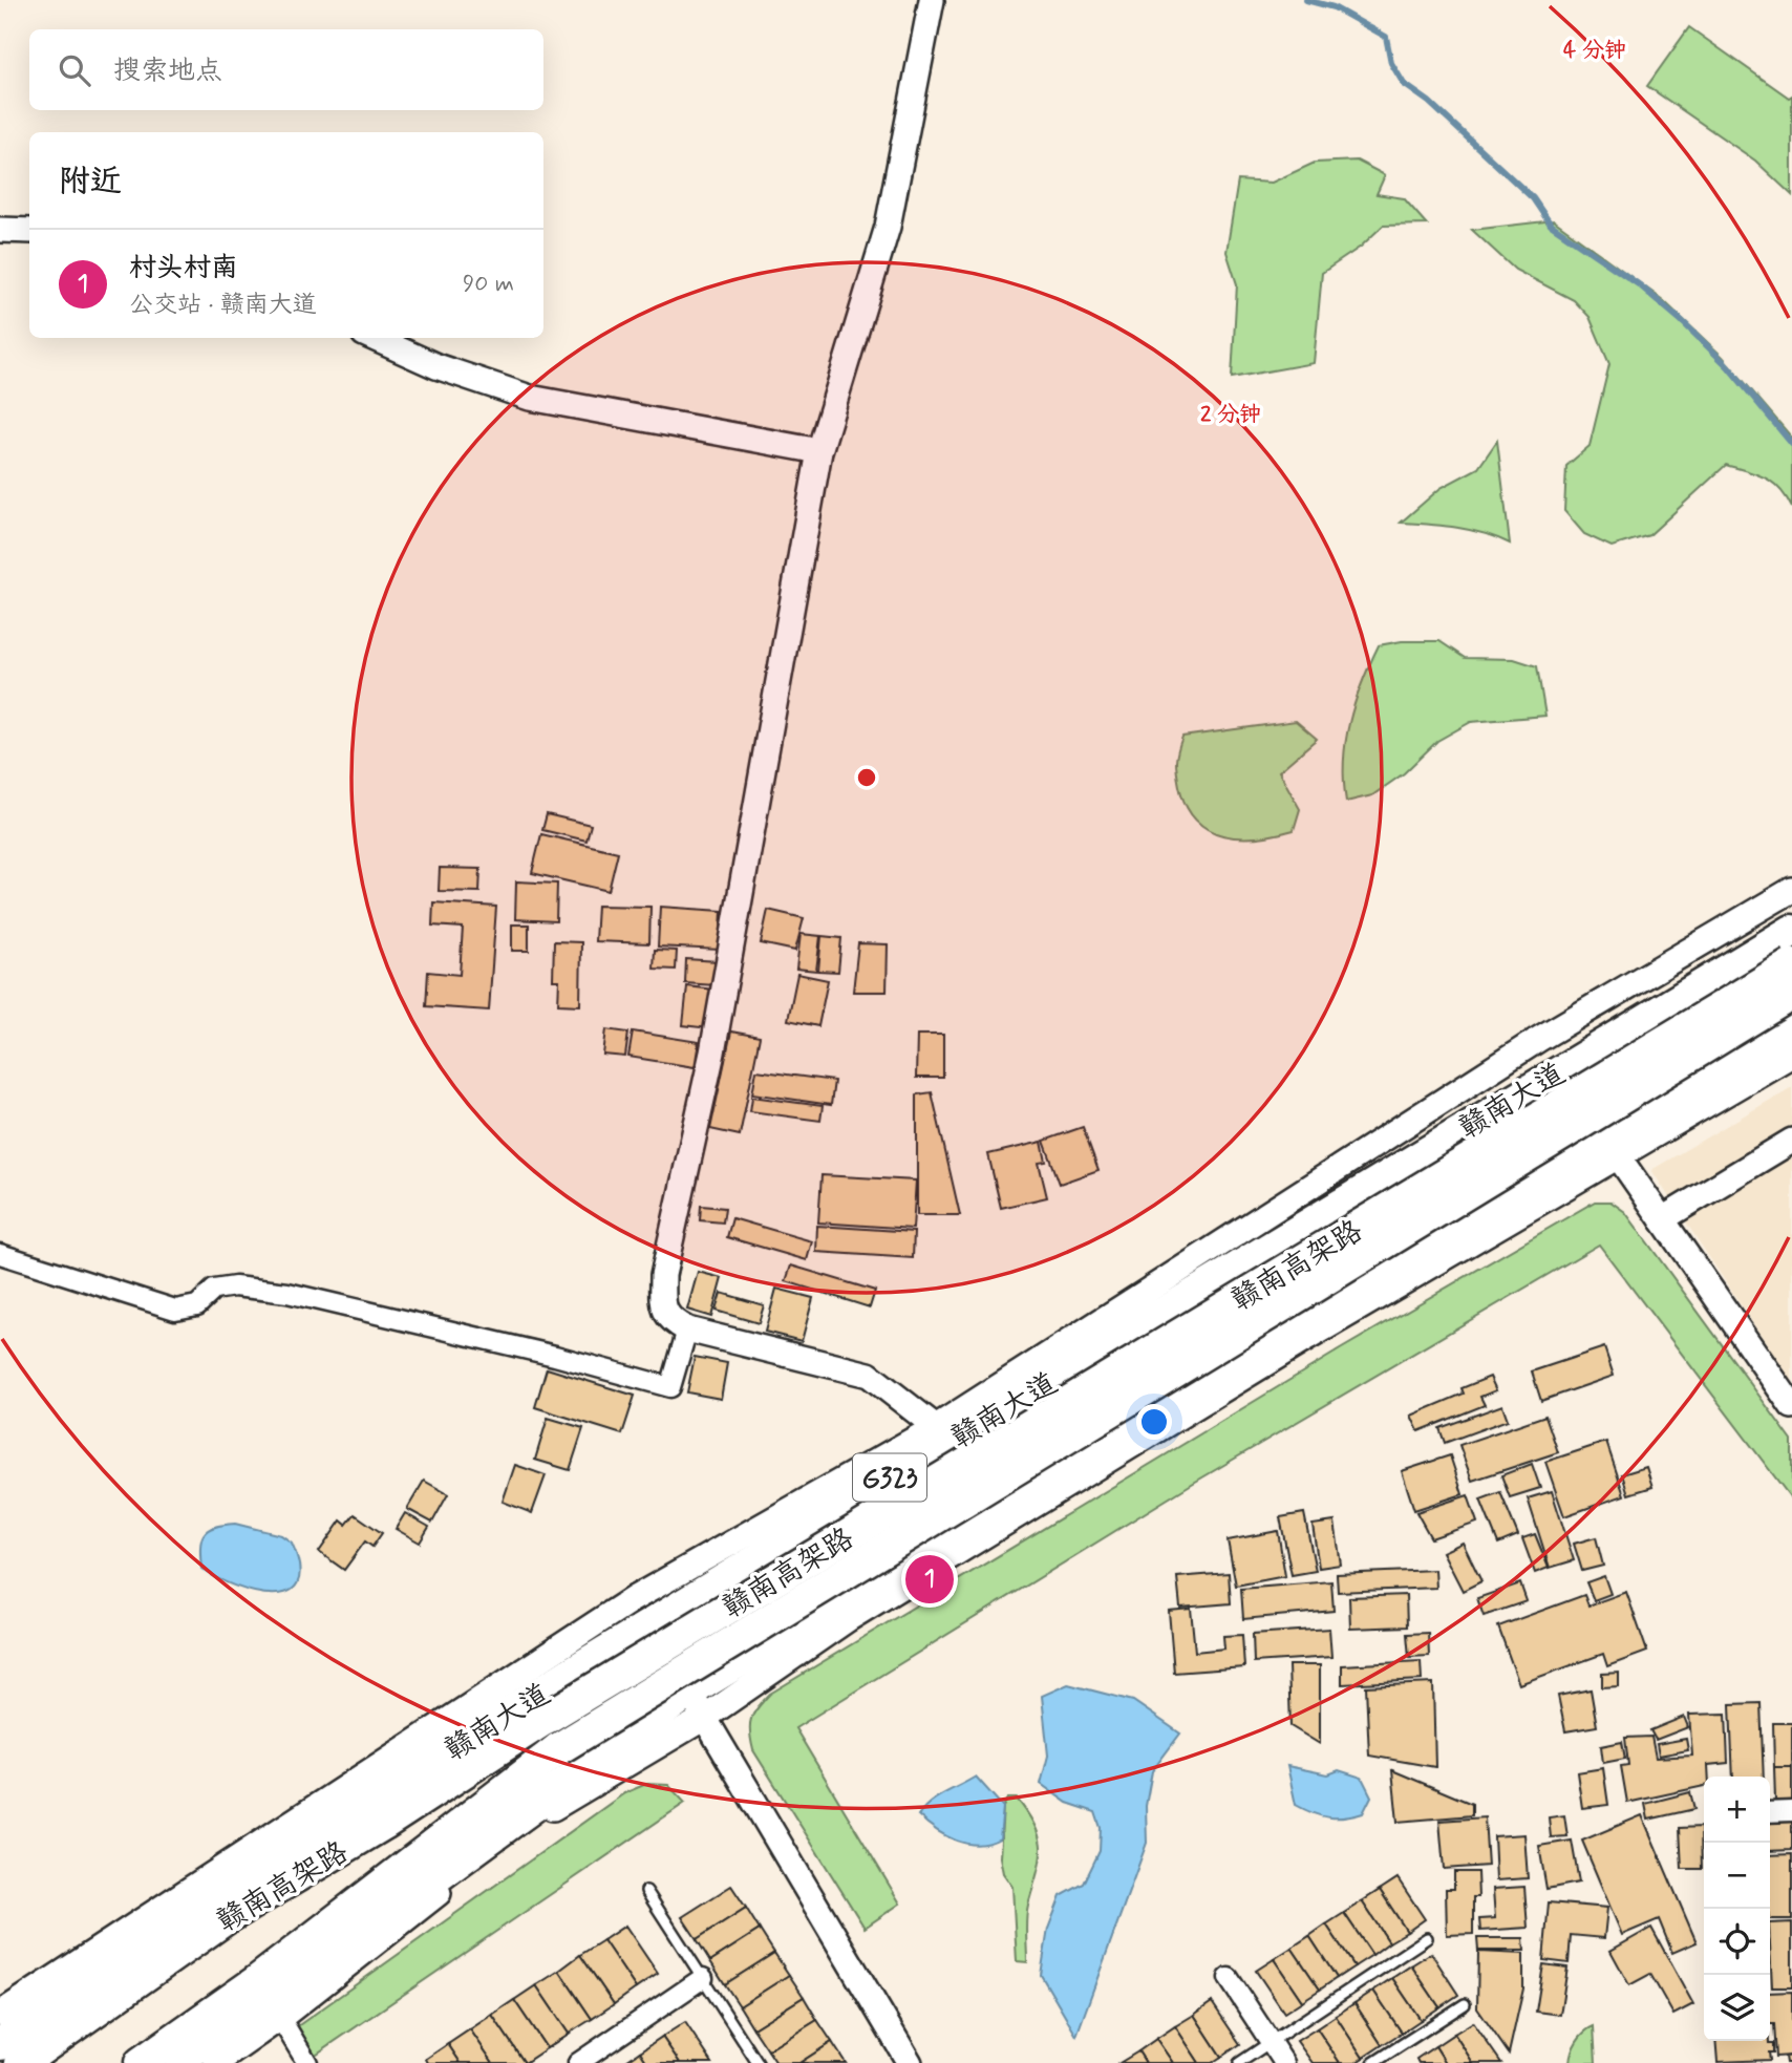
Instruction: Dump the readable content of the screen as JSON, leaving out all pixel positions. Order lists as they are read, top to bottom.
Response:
{
  "streets": {
    "main road": ["赣南大道", "赣南高架路", "G323"]
  },
  "page": {
    "search": "搜索地点",
    "heading": "附近",
    "list": [
      {
        "mark": "1",
        "name": "村头村南",
        "note": "公交站 · 赣南大道",
        "value": "90 m"
      }
    ],
    "pins": "1",
    "map_buttons": ["+", "−"]
  },
  "rings": ["4 分钟", "2 分钟"]
}
